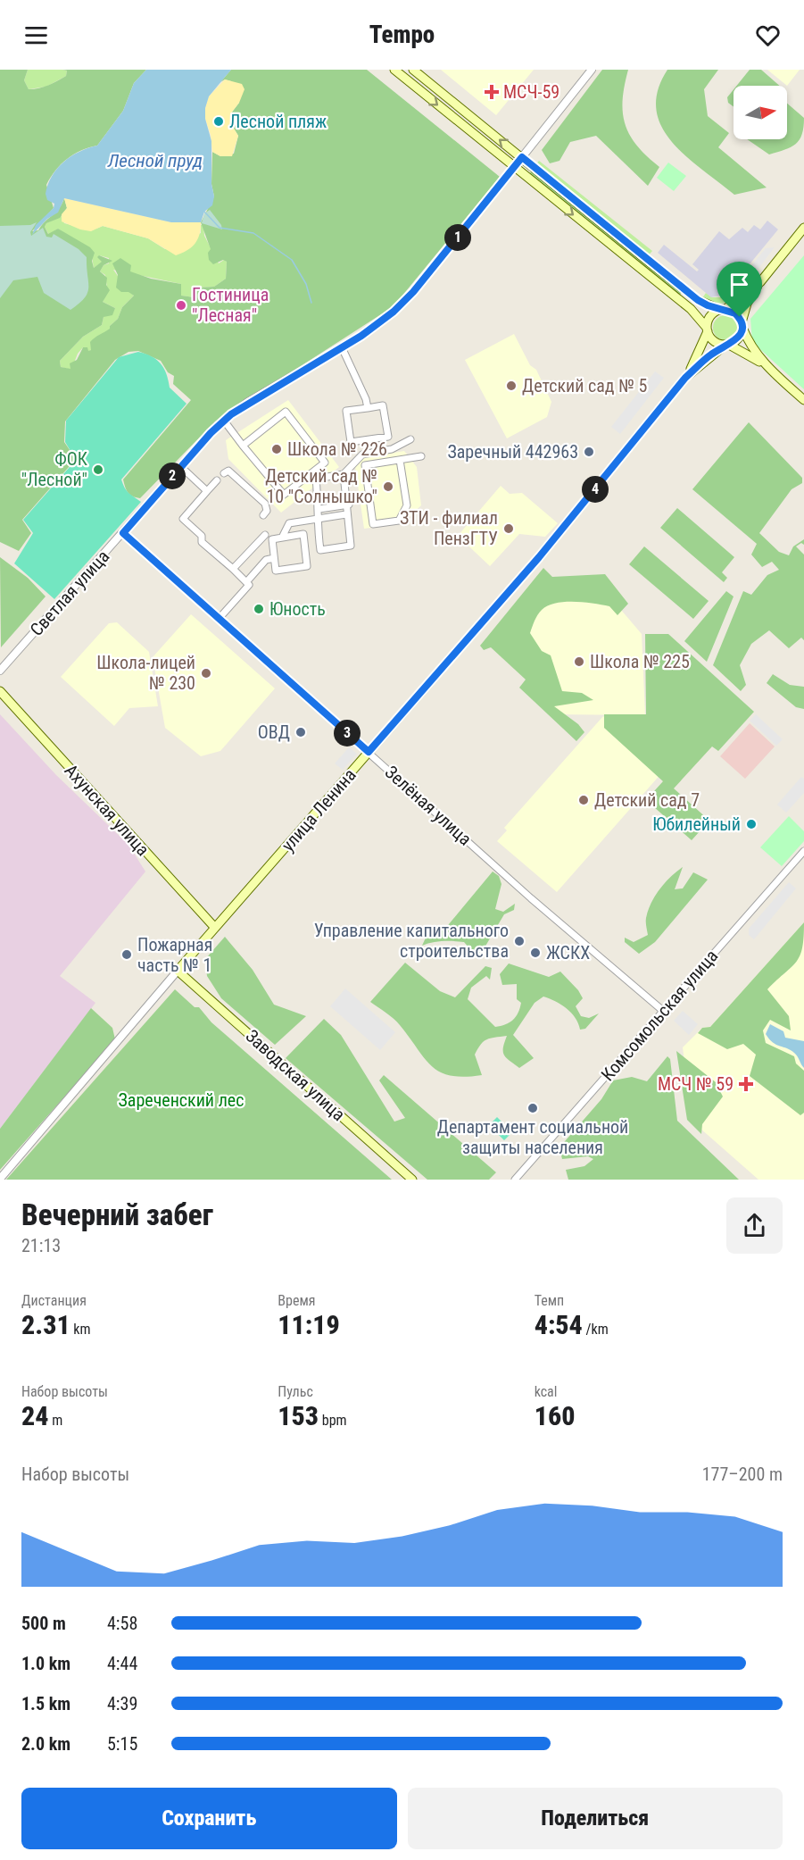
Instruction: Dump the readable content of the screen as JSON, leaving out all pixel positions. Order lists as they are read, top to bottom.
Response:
{
  "streets": {
    "main road": [
      "Светлая улица",
      "Ахунская улица",
      "улица Ленина",
      "Заводская улица"
    ],
    "street": ["Зелёная улица", "Комсомольская улица"]
  },
  "crossings": [
    ["Светлая улица", "Зелёная улица"],
    ["Зелёная улица", "улица Ленина"],
    ["Зелёная улица", "Комсомольская улица"],
    ["Ахунская улица", "улица Ленина"],
    ["улица Ленина", "Заводская улица"]
  ],
  "water": ["Лесной пруд"],
  "parks": ["Зареченский лес"],
  "places": {
    "health": ["МСЧ-59", "МСЧ № 59"],
    "other": [
      "Лесной пляж",
      "Гостиница \"Лесная\"",
      "Детский сад № 5",
      "Школа № 226",
      "Заречный 442963",
      "ФОК \"Лесной\"",
      "Детский сад № 10 \"Солнышко\"",
      "ЗТИ - филиал ПензГТУ",
      "Юность",
      "Школа № 225",
      "Школа-лицей № 230",
      "ОВД",
      "Детский сад 7",
      "Юбилейный",
      "Управление капитального строительства",
      "ЖСКХ",
      "Пожарная часть № 1",
      "Департамент социальной защиты населения"
    ]
  },
  "north": "right",
  "page": {
    "header": "Tempo",
    "pins": [
      "1",
      "2",
      "4",
      "3"
    ],
    "heading": ["Вечерний забег", "21:13"],
    "stats": [
      ["Дистанция", "2.31 km"],
      ["Время", "11:19"],
      ["Темп", "4:54 /km"],
      ["Набор высоты", "24 m"],
      ["Пульс", "153 bpm"],
      ["kcal", "160"]
    ],
    "chart": ["Набор высоты", "177–200 m"],
    "list": [
      {
        "name": "500 m",
        "note": "4:58"
      },
      {
        "name": "1.0 km",
        "note": "4:44"
      },
      {
        "name": "1.5 km",
        "note": "4:39"
      },
      {
        "name": "2.0 km",
        "note": "5:15"
      }
    ],
    "buttons": ["Сохранить", "Поделиться"]
  }
}
